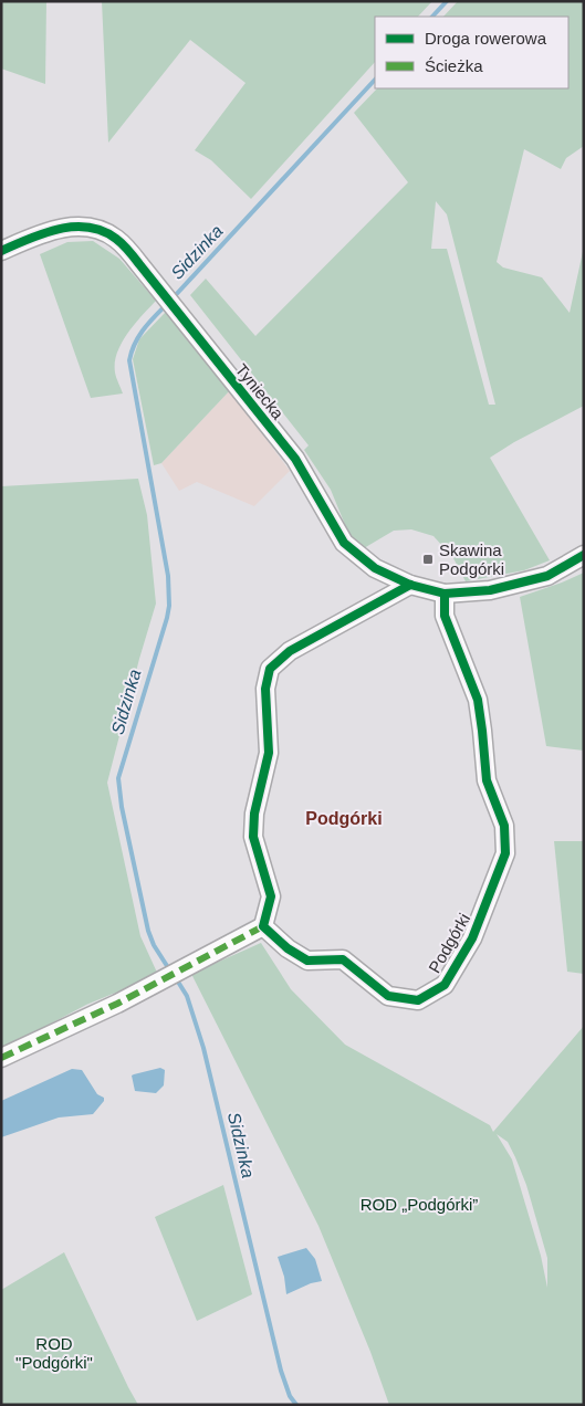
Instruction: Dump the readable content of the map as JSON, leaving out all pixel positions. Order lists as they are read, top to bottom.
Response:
{
  "streets": {
    "street": ["Tyniecka", "Podgórki"]
  },
  "crossings": [
    ["Tyniecka", "Podgórki"]
  ],
  "districts": ["Podgórki"],
  "water": ["Sidzinka"],
  "parks": ["ROD „Podgórki”", "ROD \"Podgórki\""],
  "places": {
    "transit": ["Skawina Podgórki"]
  },
  "legend": ["Droga rowerowa", "Ścieżka"]
}
